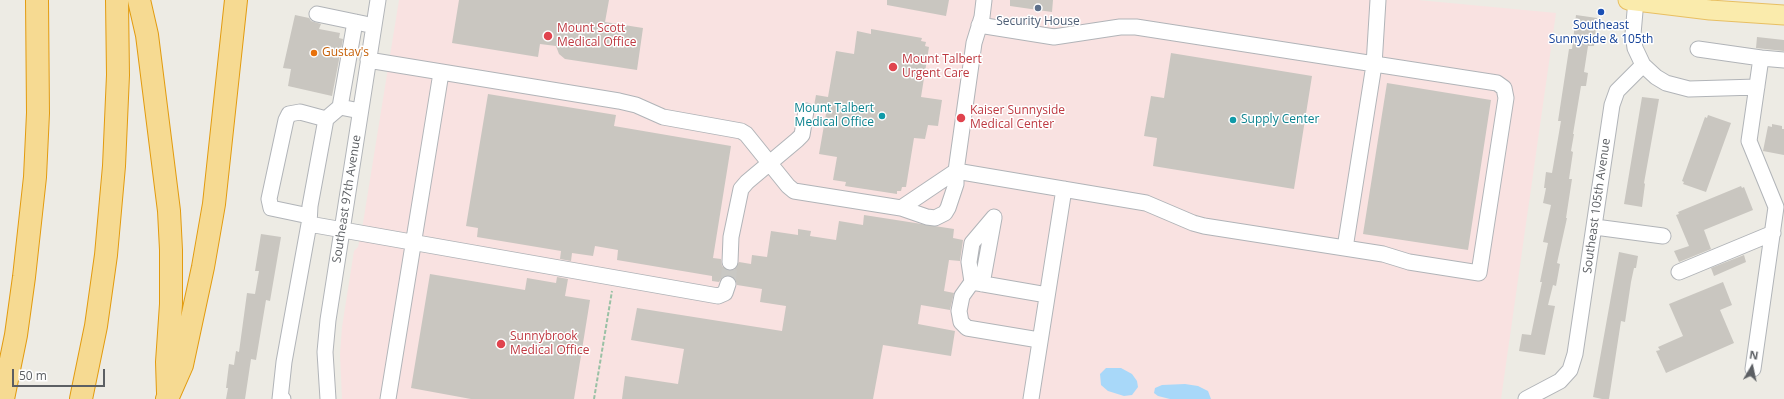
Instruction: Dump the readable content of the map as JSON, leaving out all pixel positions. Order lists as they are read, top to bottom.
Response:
{
  "streets": {
    "street": ["Southeast 97th Avenue", "Southeast 105th Avenue"]
  },
  "places": [
    "Security House",
    "Southeast Sunnyside & 105th",
    "Mount Scott Medical Office",
    "Gustav's",
    "Mount Talbert Urgent Care",
    "Mount Talbert Medical Office",
    "Kaiser Sunnyside Medical Center",
    "Supply Center",
    "Sunnybrook Medical Office"
  ],
  "scale_bar": "50 m",
  "north": "top"
}
